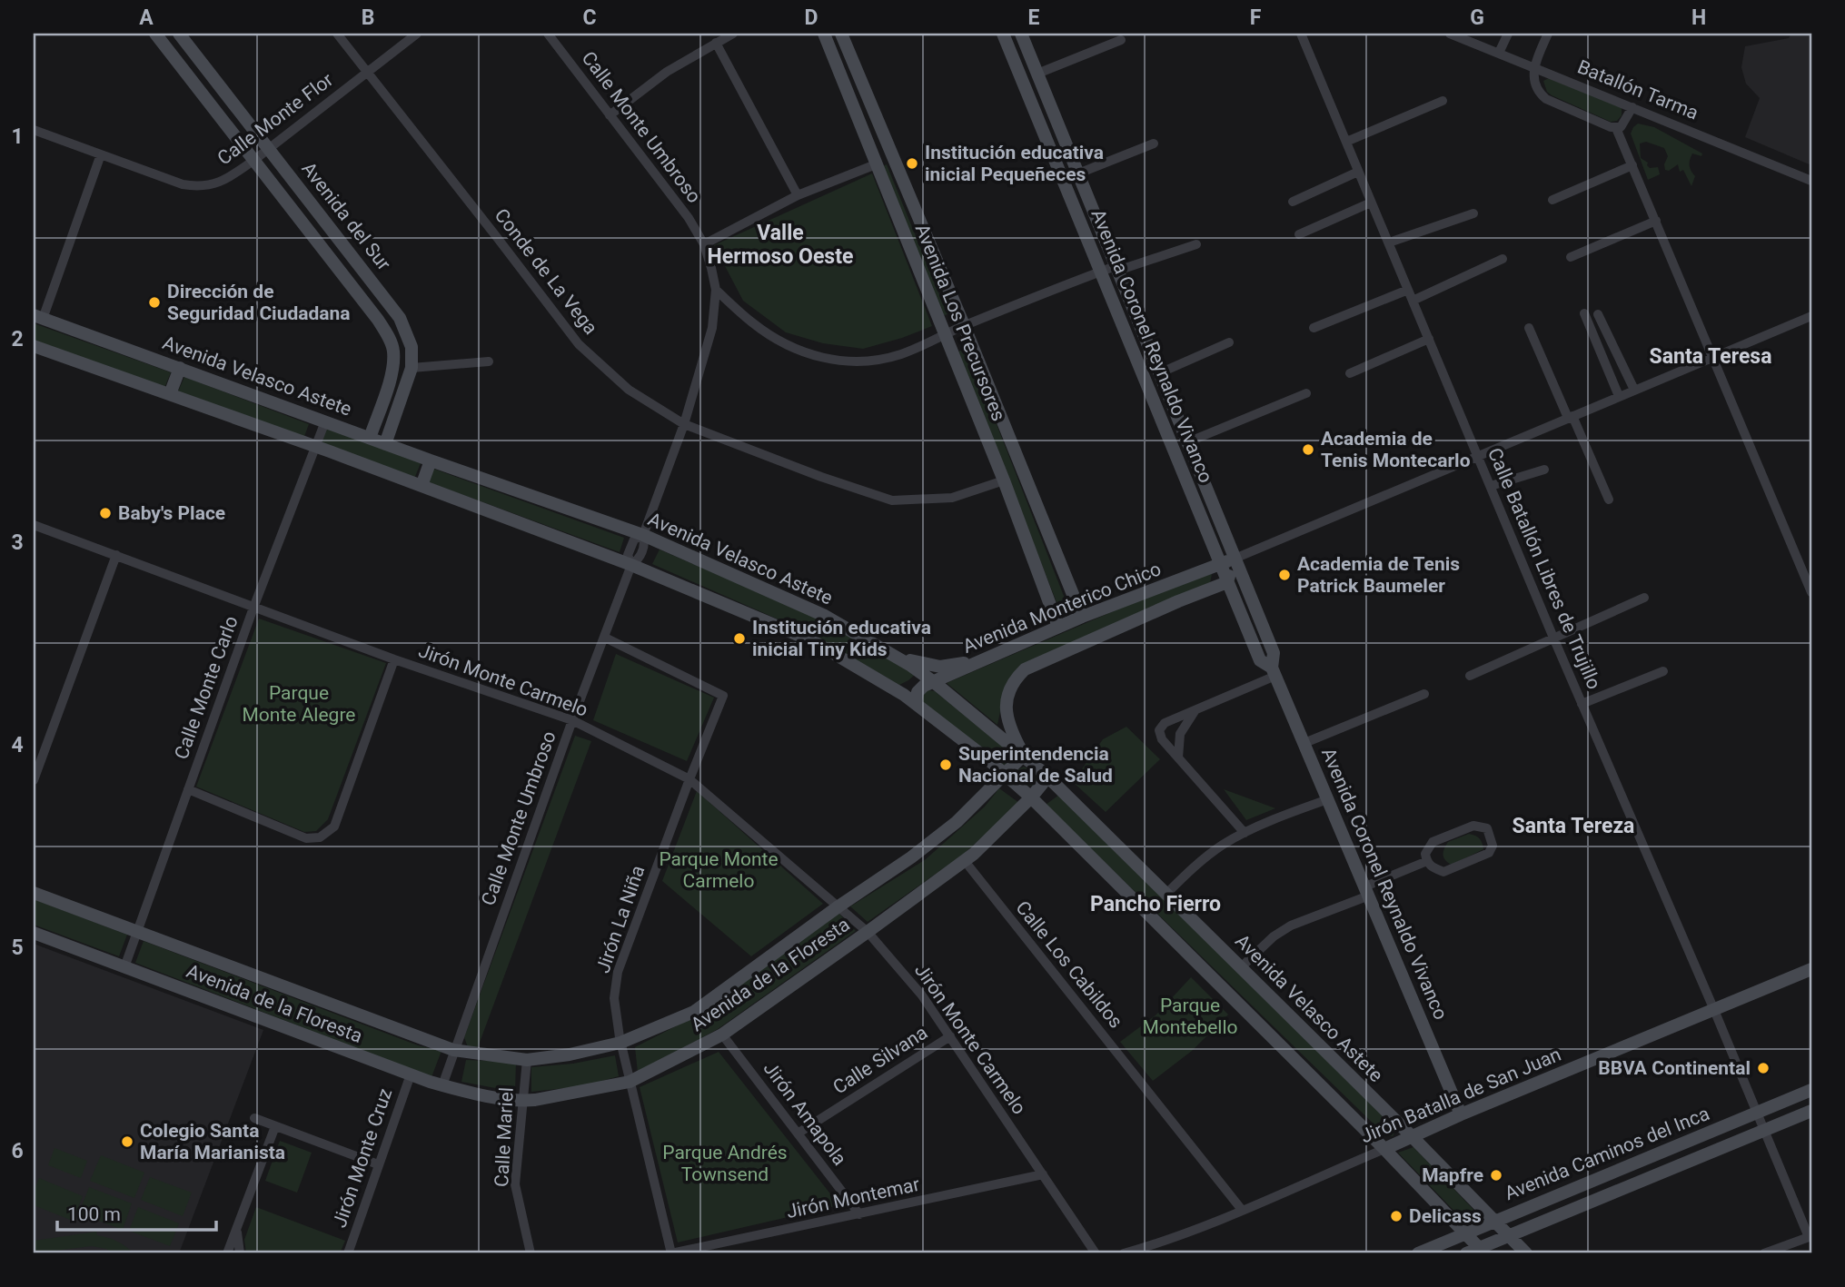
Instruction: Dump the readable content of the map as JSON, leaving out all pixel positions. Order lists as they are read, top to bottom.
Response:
{
  "streets": {
    "street": [
      "Batallón Tarma",
      "Calle Monte Flor",
      "Calle Monte Umbroso",
      "Avenida del Sur",
      "Conde de La Vega",
      "Avenida Los Precursores",
      "Avenida Coronel Reynaldo Vivanco",
      "Avenida Velasco Astete",
      "Calle Batallón Libres de Trujillo",
      "Avenida Monterico Chico",
      "Jirón Monte Carmelo",
      "Calle Monte Carlo",
      "Jirón La Niña",
      "Calle Los Cabildos",
      "Avenida de la Floresta",
      "Calle Silvana",
      "Jirón Batalla de San Juan",
      "Jirón Amapola",
      "Calle Mariel",
      "Avenida Caminos del Inca",
      "Jirón Monte Cruz",
      "Jirón Montemar"
    ]
  },
  "crossings": [
    ["Calle Monte Flor", "Avenida del Sur"],
    ["Calle Monte Flor", "Conde de La Vega"],
    ["Calle Monte Umbroso", "Conde de La Vega"],
    ["Calle Monte Umbroso", "Avenida Velasco Astete"],
    ["Calle Monte Umbroso", "Jirón Monte Carmelo"],
    ["Calle Monte Umbroso", "Jirón La Niña"],
    ["Calle Monte Umbroso", "Avenida de la Floresta"],
    ["Avenida del Sur", "Avenida Velasco Astete"],
    ["Conde de La Vega", "Avenida Los Precursores"],
    ["Avenida Los Precursores", "Avenida Monterico Chico"],
    ["Avenida Coronel Reynaldo Vivanco", "Avenida Monterico Chico"],
    ["Avenida Coronel Reynaldo Vivanco", "Jirón Batalla de San Juan"],
    ["Avenida Velasco Astete", "Avenida Monterico Chico"],
    ["Avenida Velasco Astete", "Calle Monte Carlo"],
    ["Avenida Velasco Astete", "Avenida de la Floresta"],
    ["Avenida Velasco Astete", "Jirón Batalla de San Juan"],
    ["Avenida Velasco Astete", "Avenida Caminos del Inca"],
    ["Calle Batallón Libres de Trujillo", "Avenida Monterico Chico"],
    ["Calle Batallón Libres de Trujillo", "Jirón Batalla de San Juan"],
    ["Calle Batallón Libres de Trujillo", "Avenida Caminos del Inca"],
    ["Avenida Monterico Chico", "Avenida de la Floresta"],
    ["Jirón Monte Carmelo", "Calle Monte Carlo"],
    ["Jirón Monte Carmelo", "Jirón La Niña"],
    ["Jirón Monte Carmelo", "Avenida de la Floresta"],
    ["Jirón Monte Carmelo", "Calle Silvana"],
    ["Jirón Monte Carmelo", "Jirón Montemar"],
    ["Calle Monte Carlo", "Avenida de la Floresta"],
    ["Jirón La Niña", "Avenida de la Floresta"],
    ["Jirón La Niña", "Jirón Montemar"],
    ["Calle Los Cabildos", "Avenida de la Floresta"],
    ["Calle Los Cabildos", "Jirón Batalla de San Juan"],
    ["Avenida de la Floresta", "Jirón Amapola"],
    ["Avenida de la Floresta", "Calle Mariel"],
    ["Avenida de la Floresta", "Jirón Monte Cruz"],
    ["Calle Silvana", "Jirón Amapola"],
    ["Jirón Amapola", "Jirón Montemar"]
  ],
  "districts": [
    "Valle Hermoso Oeste",
    "Santa Teresa",
    "Santa Tereza",
    "Pancho Fierro"
  ],
  "parks": [
    "Parque Monte Alegre",
    "Parque Monte Carmelo",
    "Parque Montebello",
    "Parque Andrés Townsend"
  ],
  "places": [
    "Institución educativa inicial Pequeñeces",
    "Dirección de Seguridad Ciudadana",
    "Academia de Tenis Montecarlo",
    "Baby's Place",
    "Academia de Tenis Patrick Baumeler",
    "Institución educativa inicial Tiny Kids",
    "Superintendencia Nacional de Salud",
    "BBVA Continental",
    "Colegio Santa María Marianista",
    "Mapfre",
    "Delicass"
  ],
  "scale_bar": "100 m",
  "grid": {
    "columns": [
      "A",
      "B",
      "C",
      "D",
      "E",
      "F",
      "G",
      "H"
    ],
    "rows": [
      "1",
      "2",
      "3",
      "4",
      "5",
      "6"
    ]
  }
}
